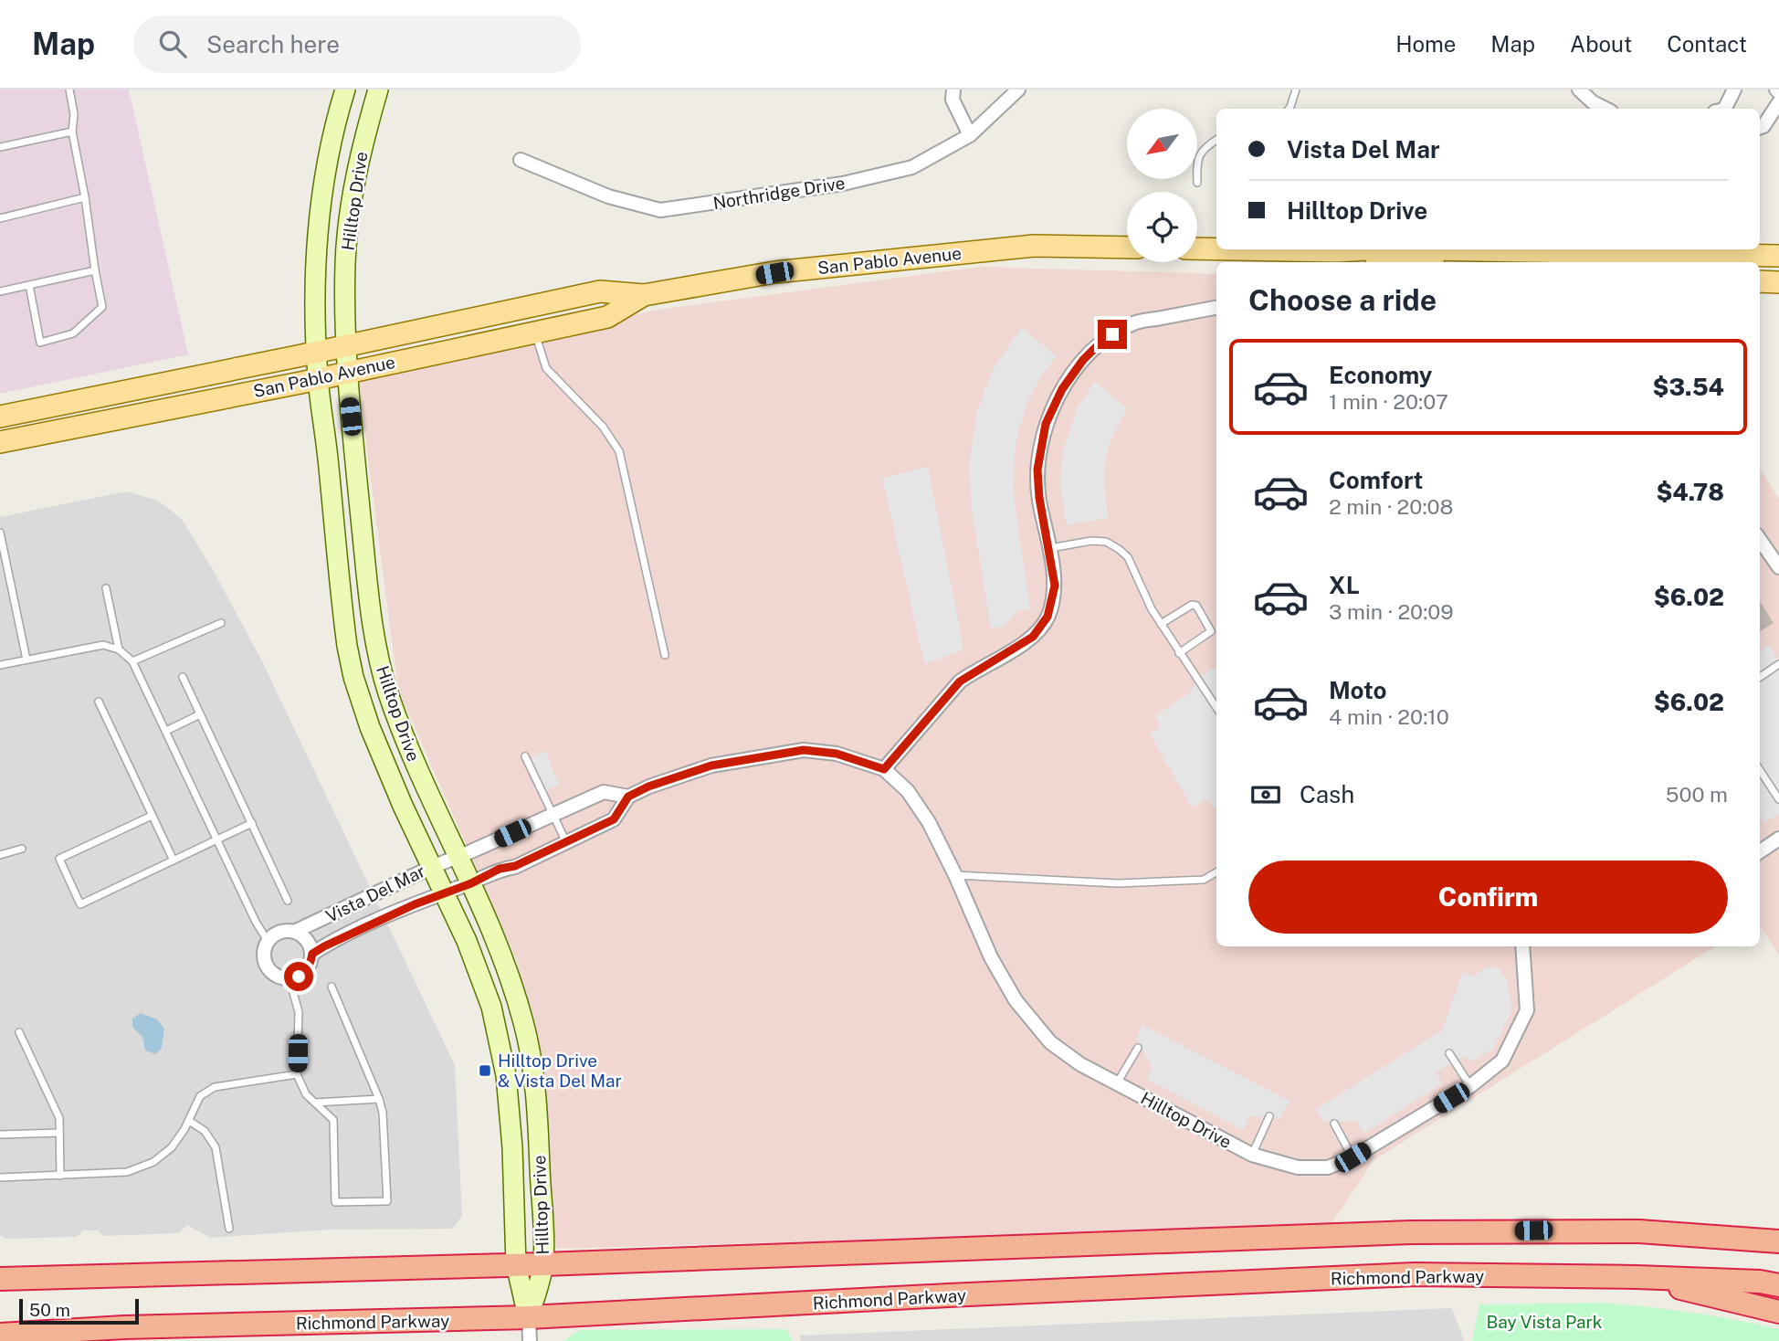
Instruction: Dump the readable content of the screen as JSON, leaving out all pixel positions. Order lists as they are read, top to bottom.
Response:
{
  "streets": {
    "highway": ["Richmond Parkway"],
    "main road": ["Hilltop Drive", "San Pablo Avenue"],
    "street": ["Northridge Drive", "Vista Del Mar"]
  },
  "crossings": [
    ["Hilltop Drive", "San Pablo Avenue"],
    ["Hilltop Drive", "Vista Del Mar"],
    ["Hilltop Drive", "Richmond Parkway"]
  ],
  "parks": ["Bay Vista Park"],
  "places": {
    "transit": ["Hilltop Drive & Vista Del Mar"]
  },
  "scale_bar": "50 m",
  "north": "bottom left",
  "page": {
    "header": "Map",
    "search": "Search here",
    "nav": [
      "Home",
      "Map",
      "About",
      "Contact"
    ],
    "banner": ["Vista Del Mar", "Hilltop Drive"],
    "heading": "Choose a ride",
    "list": [
      {
        "name": "Economy",
        "note": "1 min · 20:07",
        "value": "$3.54"
      },
      {
        "name": "Comfort",
        "note": "2 min · 20:08",
        "value": "$4.78"
      },
      {
        "name": "XL",
        "note": "3 min · 20:09",
        "value": "$6.02"
      },
      {
        "name": "Moto",
        "note": "4 min · 20:10",
        "value": "$6.02"
      }
    ],
    "pay": ["Cash", "500 m"],
    "buttons": "Confirm",
    "scale": "50 m"
  }
}
